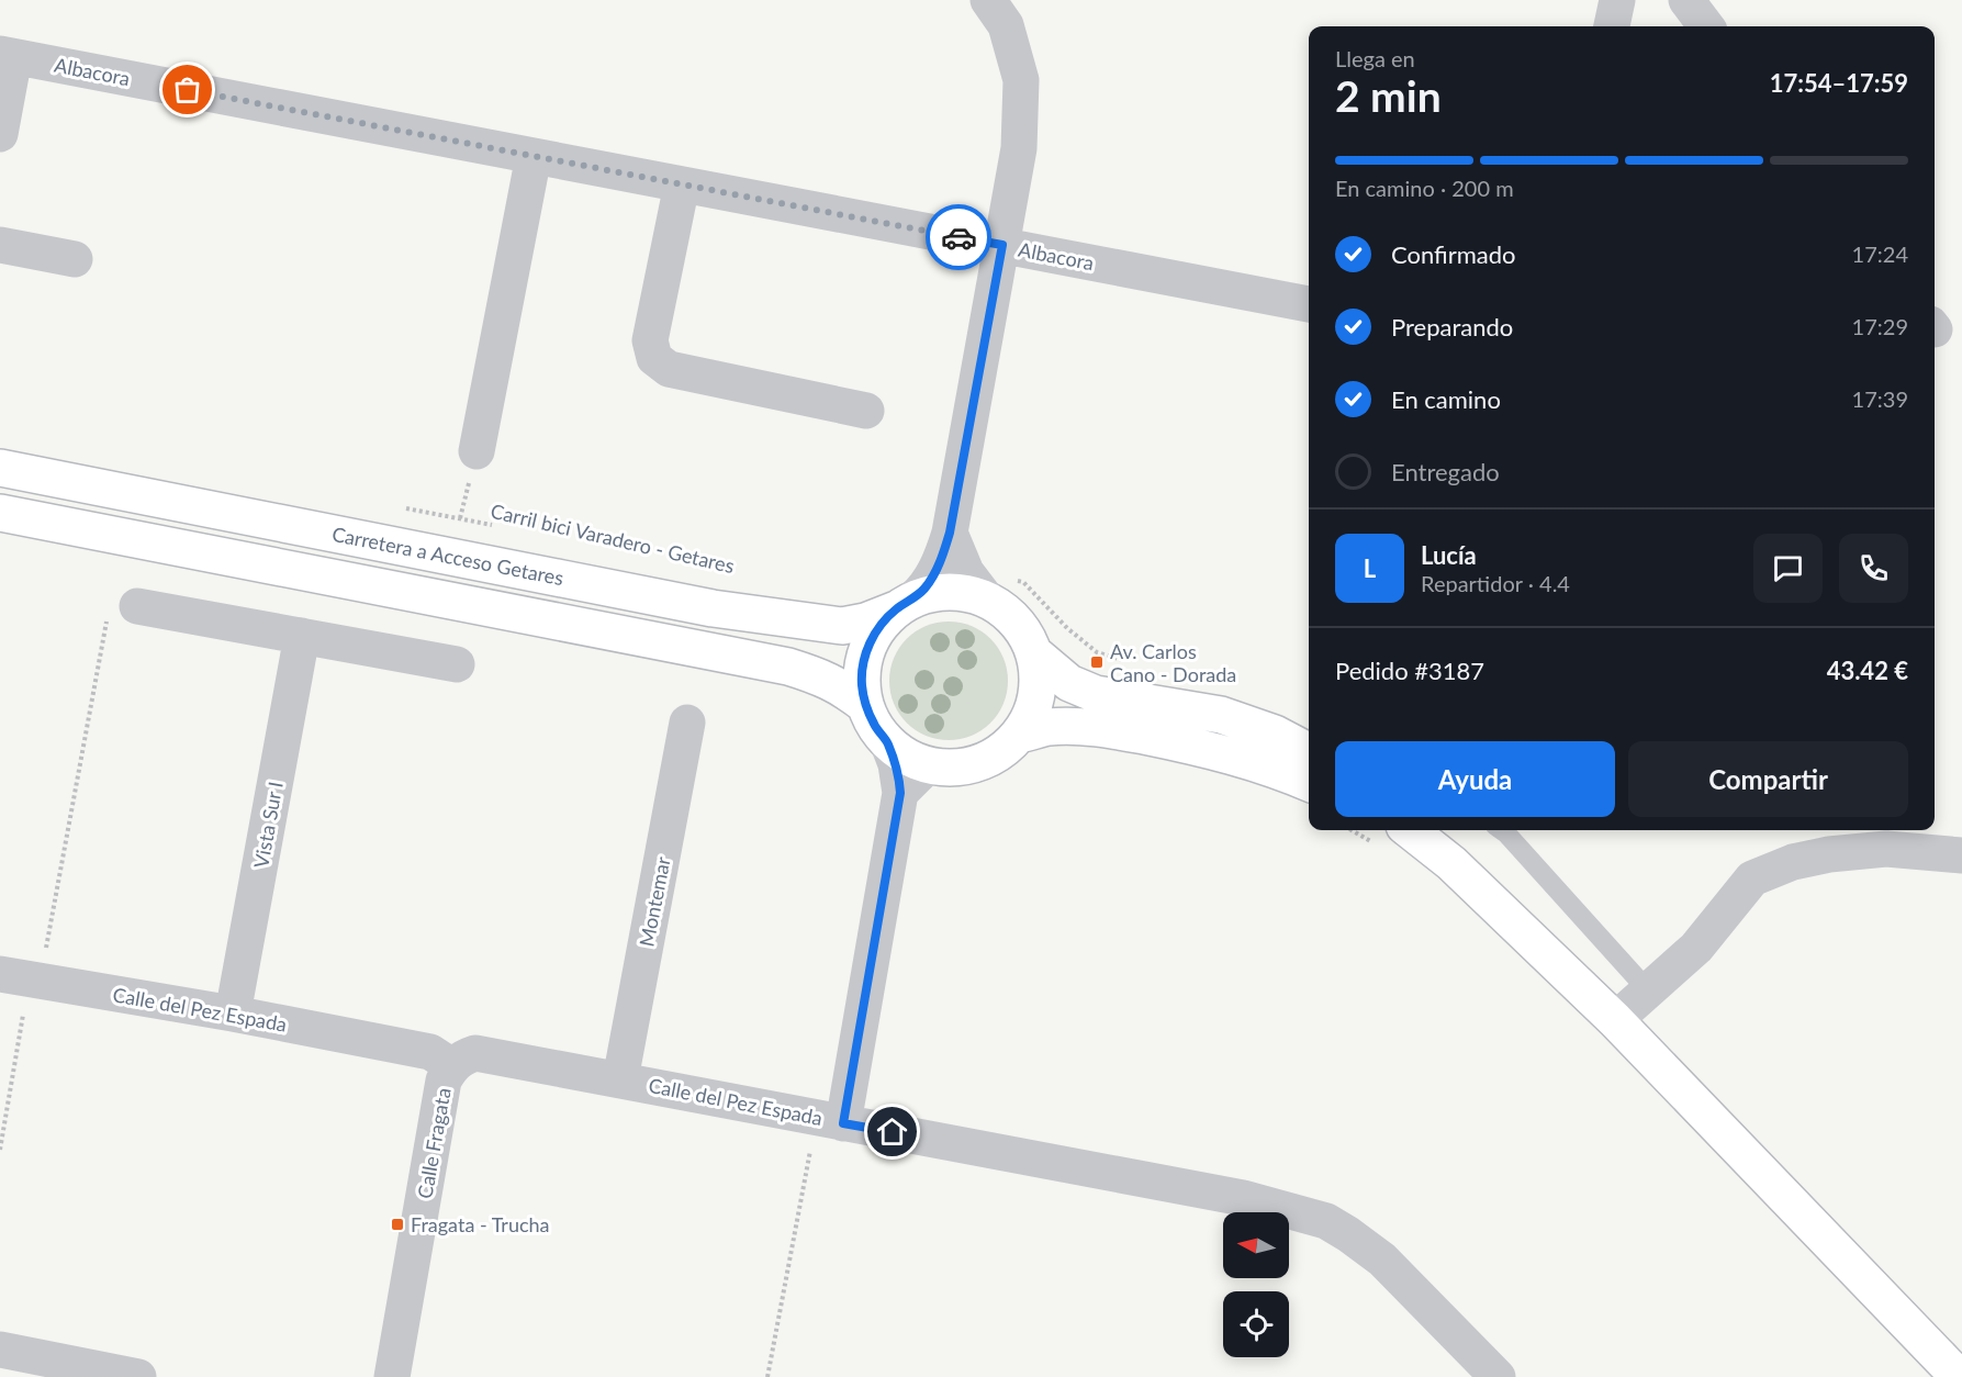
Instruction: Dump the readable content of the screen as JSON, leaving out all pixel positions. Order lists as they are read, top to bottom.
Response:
{
  "streets": {
    "street": [
      "Albacora",
      "Carretera a Acceso Getares",
      "Vista Sur I",
      "Montemar",
      "Calle del Pez Espada",
      "Calle Fragata"
    ],
    "path": ["Carril bici Varadero - Getares"]
  },
  "crossings": [
    ["Vista Sur I", "Calle del Pez Espada"],
    ["Montemar", "Calle del Pez Espada"],
    ["Calle del Pez Espada", "Calle Fragata"]
  ],
  "places": {
    "transit": ["Av. Carlos Cano - Dorada", "Fragata - Trucha"]
  },
  "north": "left",
  "page": {
    "heading": ["2 min", "Llega en", "17:54–17:59"],
    "panel": [
      "Lucía",
      "Repartidor · 4.4",
      "Pedido #3187",
      "43.42 €"
    ],
    "bar": "En camino · 200 m",
    "list": [
      ["Confirmado", "17:24"],
      ["Preparando", "17:29"],
      ["En camino", "17:39"],
      "Entregado"
    ],
    "round": "L",
    "buttons": ["Ayuda", "Compartir"]
  }
}
